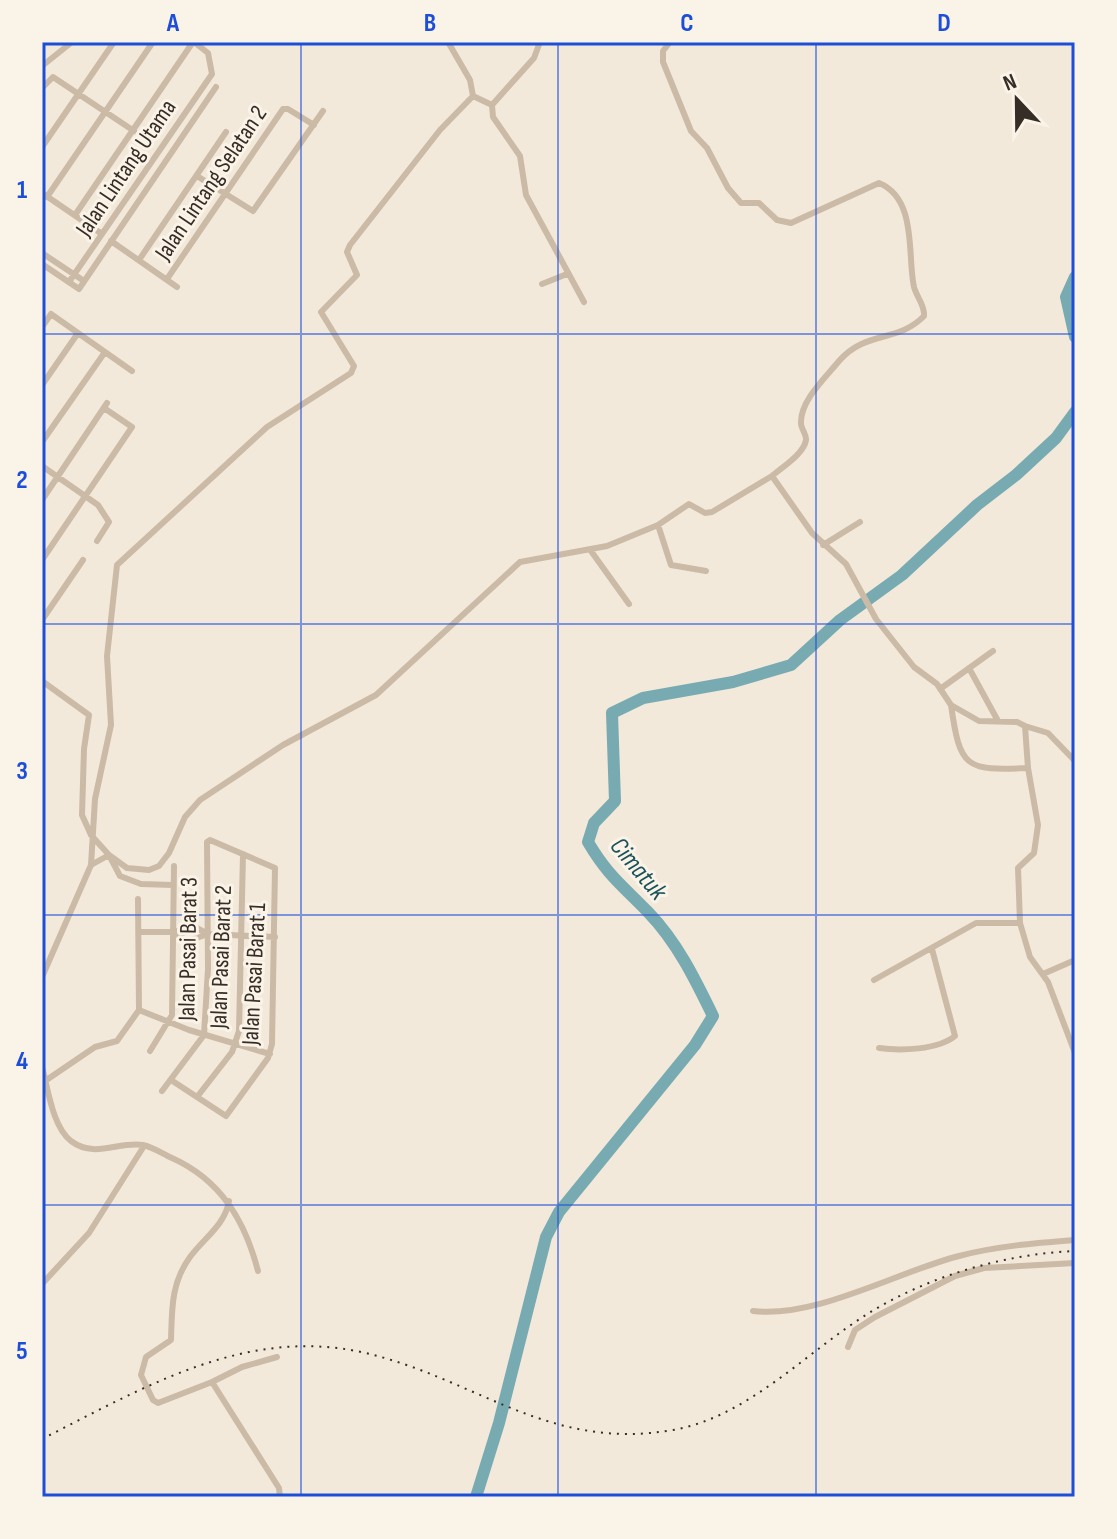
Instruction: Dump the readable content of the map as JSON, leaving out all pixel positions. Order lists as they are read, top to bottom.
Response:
{
  "streets": {
    "street": [
      "Jalan Lintang Utama",
      "Jalan Lintang Selatan 2",
      "Jalan Pasai Barat 3",
      "Jalan Pasai Barat 2",
      "Jalan Pasai Barat 1"
    ]
  },
  "crossings": [
    ["Jalan Pasai Barat 3", "Jalan Pasai Barat 2"],
    ["Jalan Pasai Barat 3", "Jalan Pasai Barat 1"],
    ["Jalan Pasai Barat 2", "Jalan Pasai Barat 1"]
  ],
  "water": ["Cimatuk"],
  "north": "top",
  "grid": {
    "columns": [
      "A",
      "B",
      "C",
      "D"
    ],
    "rows": [
      "1",
      "2",
      "3",
      "4",
      "5"
    ]
  }
}
